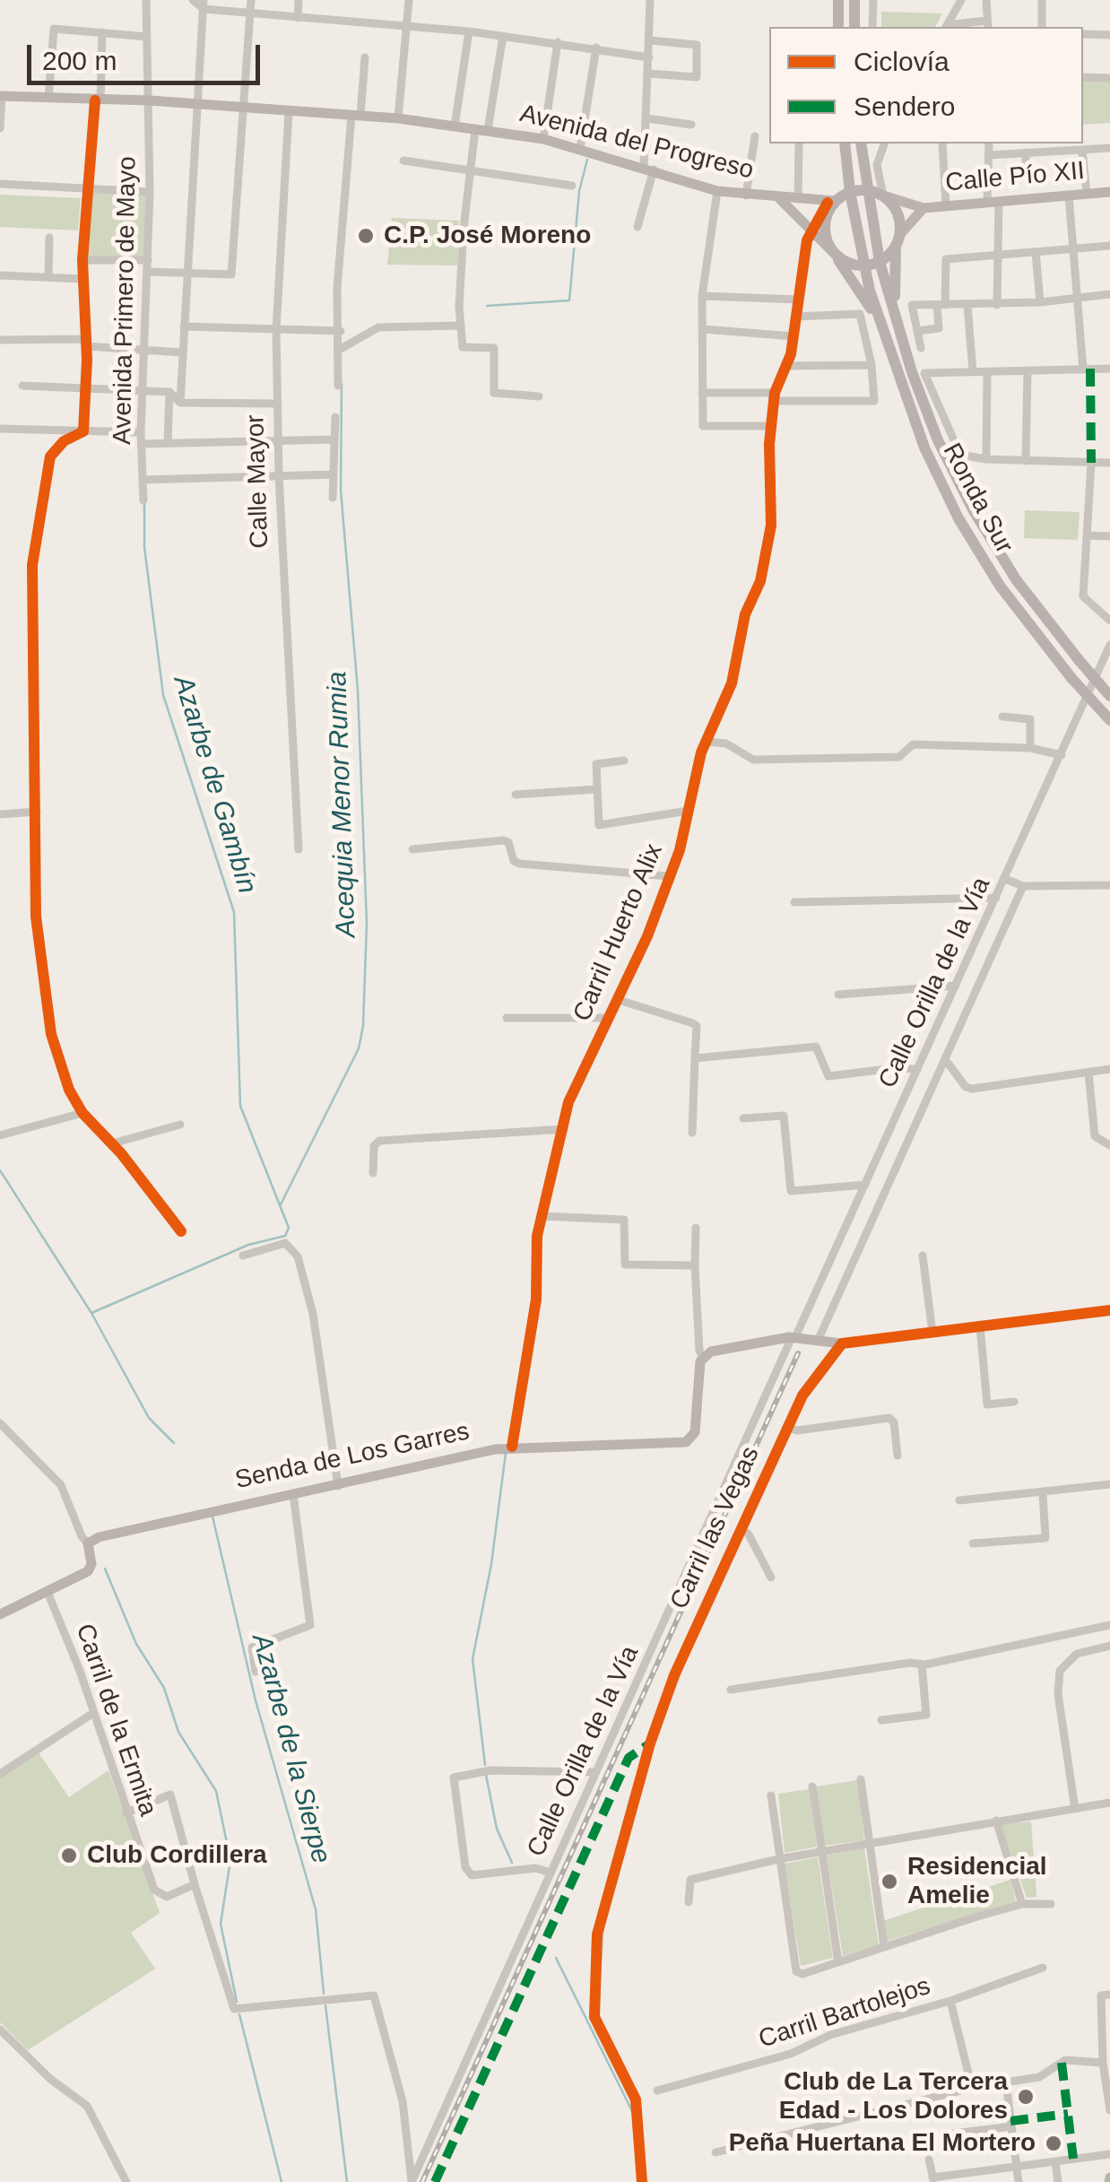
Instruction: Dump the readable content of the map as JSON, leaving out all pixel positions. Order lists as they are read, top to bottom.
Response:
{
  "streets": {
    "main road": ["Ronda Sur"],
    "street": [
      "Avenida del Progreso",
      "Calle Pío XII",
      "Avenida Primero de Mayo",
      "Calle Mayor",
      "Carril Huerto Alix",
      "Calle Orilla de la Vía",
      "Senda de Los Garres",
      "Carril las Vegas",
      "Carril de la Ermita",
      "Carril Bartolejos"
    ]
  },
  "crossings": [
    ["Avenida del Progreso", "Avenida Primero de Mayo"],
    ["Avenida del Progreso", "Calle Mayor"],
    ["Carril Huerto Alix", "Senda de Los Garres"]
  ],
  "water": ["Azarbe de Gambín", "Acequia Menor Rumia", "Azarbe de la Sierpe"],
  "places": [
    "C.P. José Moreno",
    "Club Cordillera",
    "Residencial Amelie",
    "Club de La Tercera Edad - Los Dolores",
    "Peña Huertana El Mortero"
  ],
  "legend": ["Ciclovía", "Sendero"],
  "scale_bar": "200 m"
}
